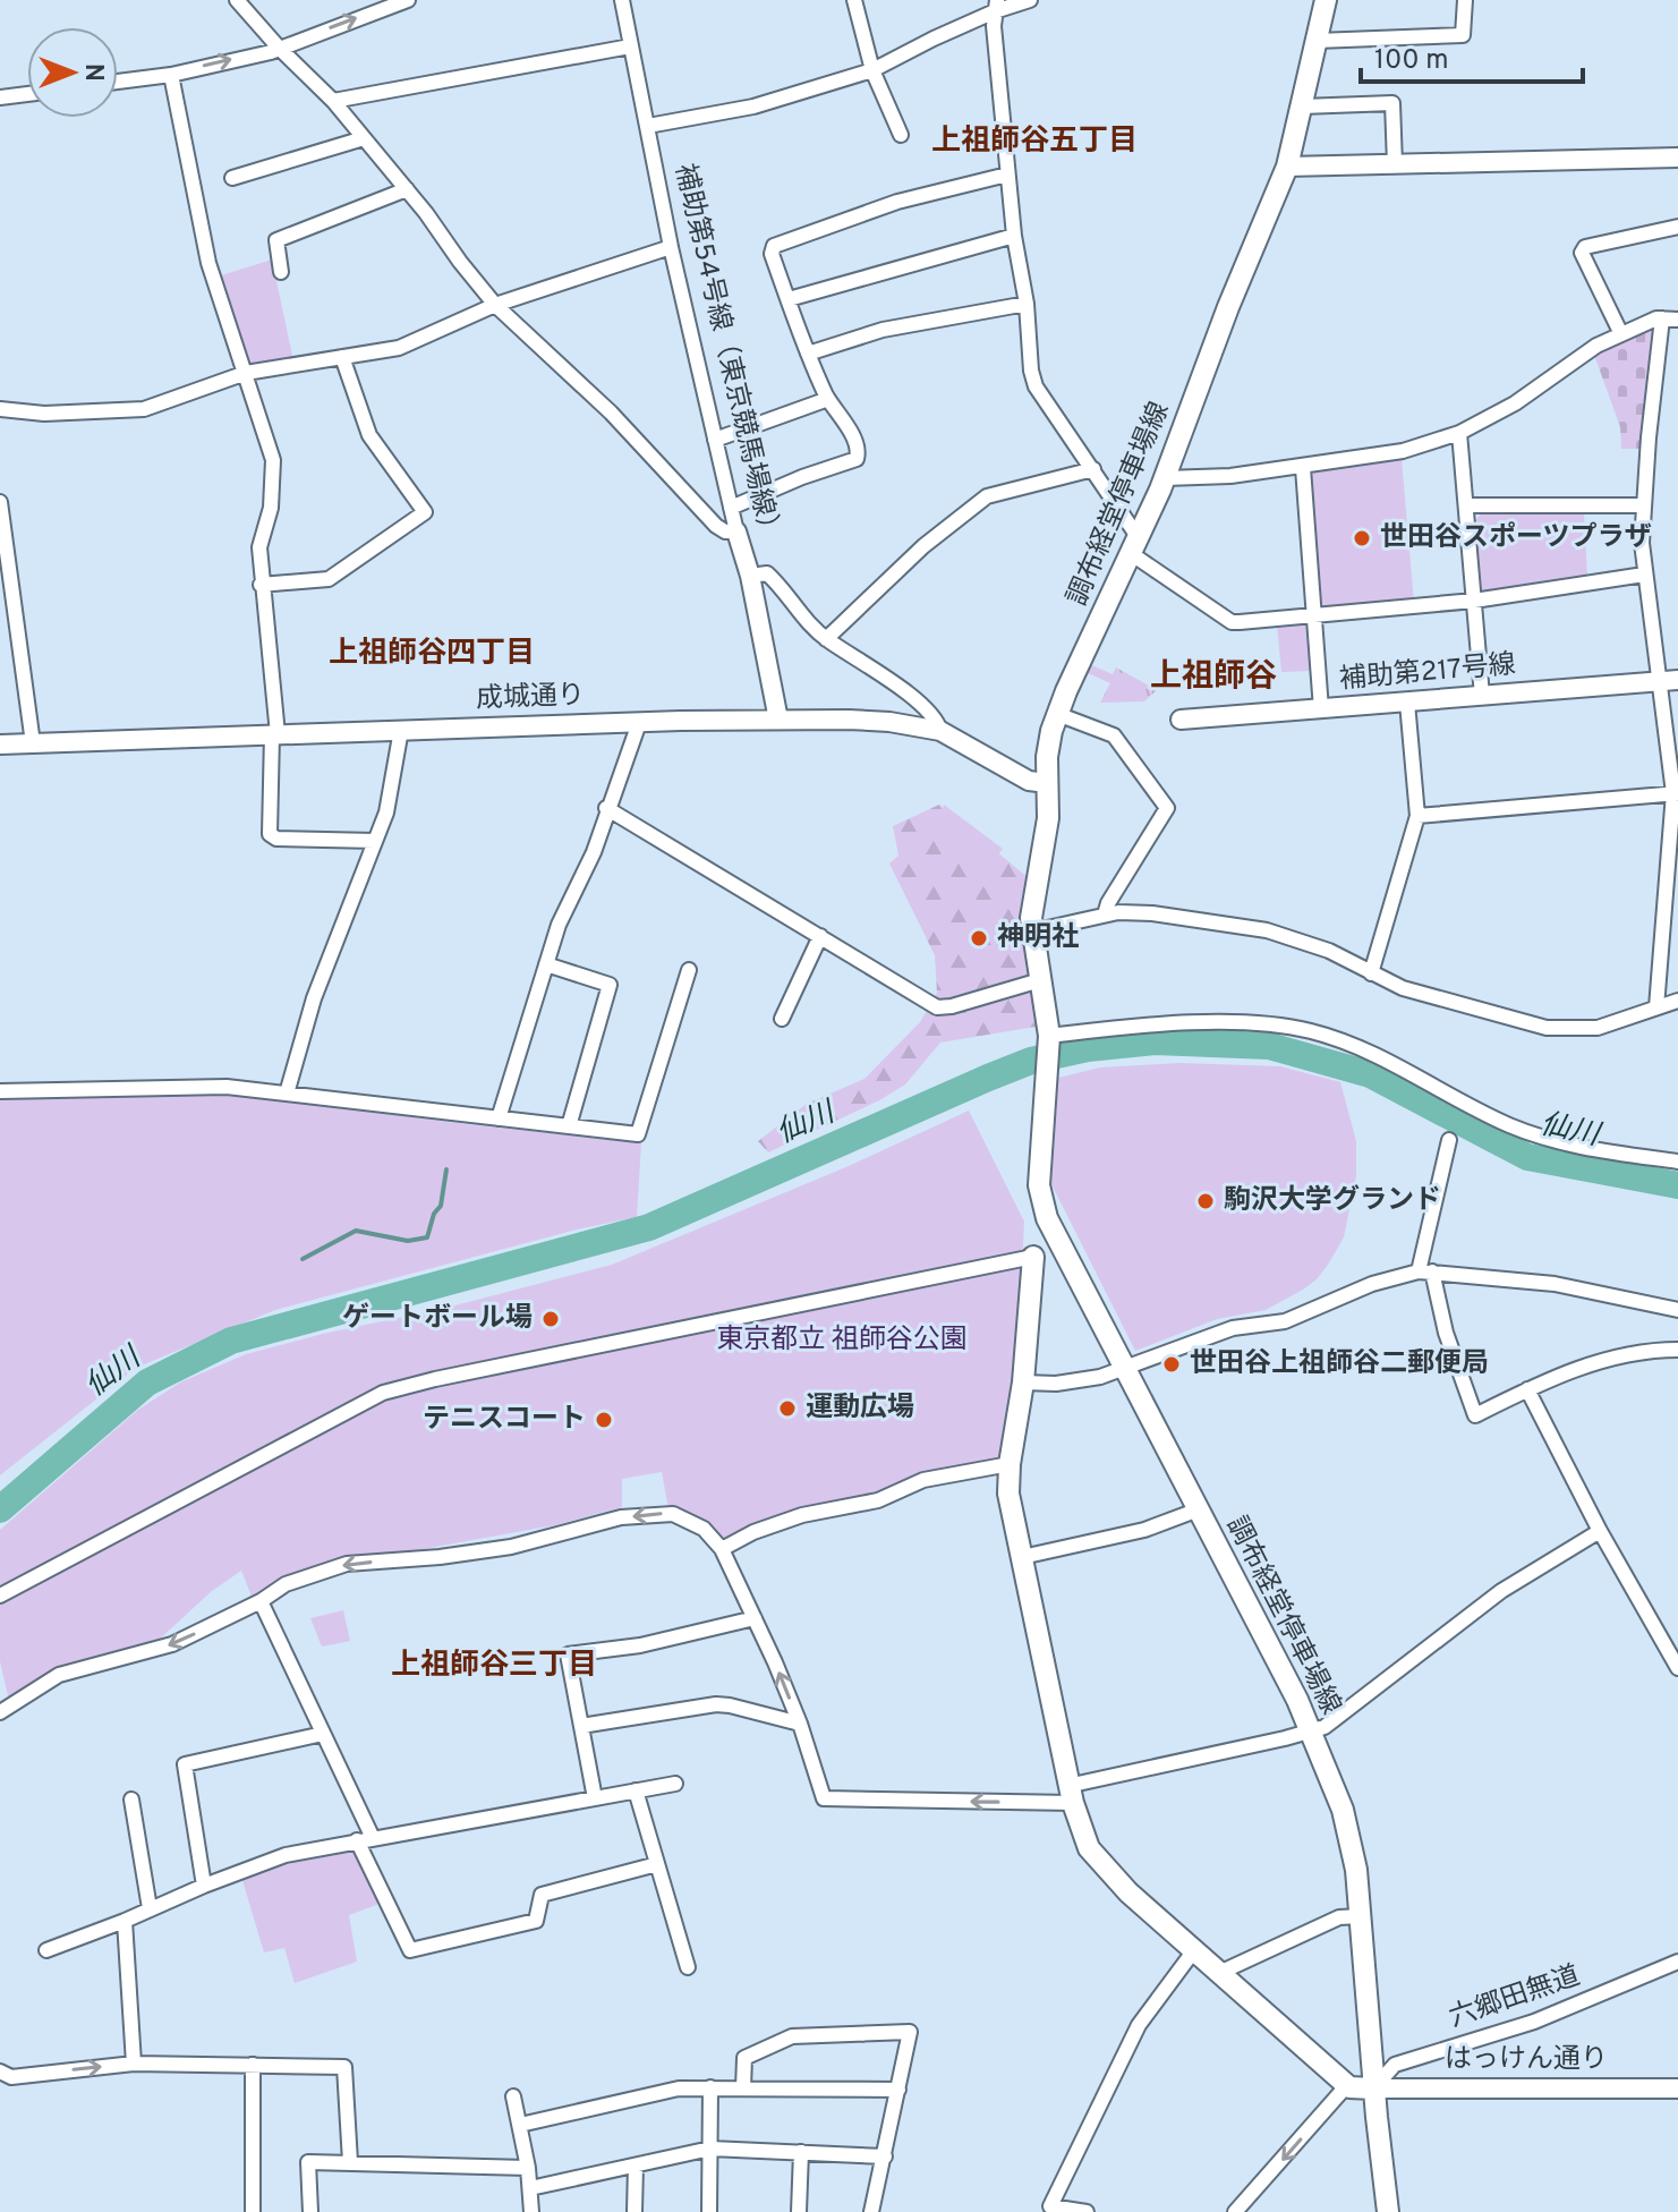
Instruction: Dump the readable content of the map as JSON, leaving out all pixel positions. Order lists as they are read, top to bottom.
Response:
{
  "streets": {
    "main road": ["調布経堂停車場線"],
    "street": [
      "補助第54号線（東京競馬場線）",
      "補助第217号線",
      "成城通り",
      "六郷田無道",
      "はっけん通り"
    ]
  },
  "crossings": [
    ["補助第54号線（東京競馬場線）", "成城通り"],
    ["調布経堂停車場線", "成城通り"],
    ["調布経堂停車場線", "六郷田無道"],
    ["調布経堂停車場線", "はっけん通り"],
    ["六郷田無道", "はっけん通り"]
  ],
  "districts": [
    "上祖師谷五丁目",
    "上祖師谷四丁目",
    "上祖師谷",
    "上祖師谷三丁目"
  ],
  "water": ["仙川"],
  "parks": ["東京都立 祖師谷公園"],
  "places": [
    "世田谷スポーツプラザ",
    "神明社",
    "駒沢大学グランド",
    "ゲートボール場",
    "世田谷上祖師谷二郵便局",
    "運動広場",
    "テニスコート"
  ],
  "scale_bar": "100 m",
  "north": "right"
}
